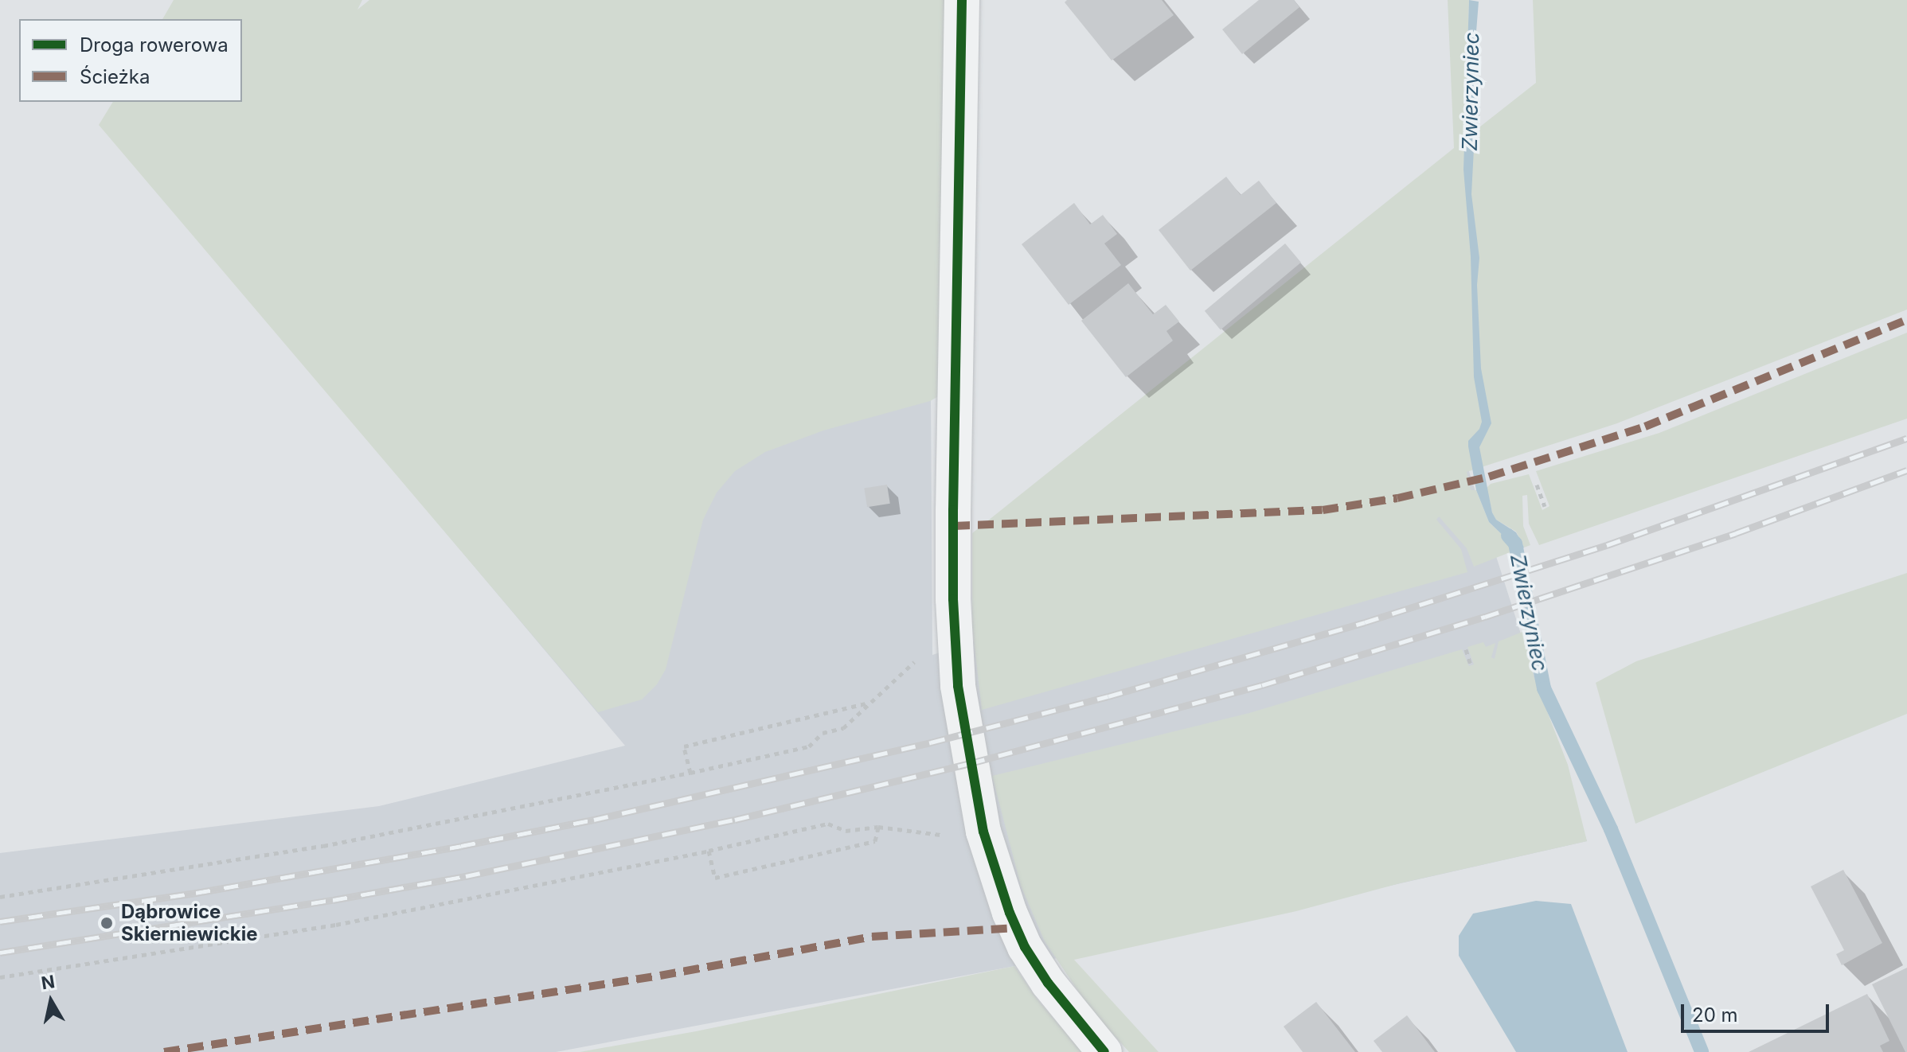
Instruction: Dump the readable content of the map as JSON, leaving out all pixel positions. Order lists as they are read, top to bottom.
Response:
{
  "water": ["Zwierzyniec"],
  "places": ["Dąbrowice Skierniewickie"],
  "legend": ["Droga rowerowa", "Ścieżka"],
  "scale_bar": "20 m",
  "north": "top"
}
